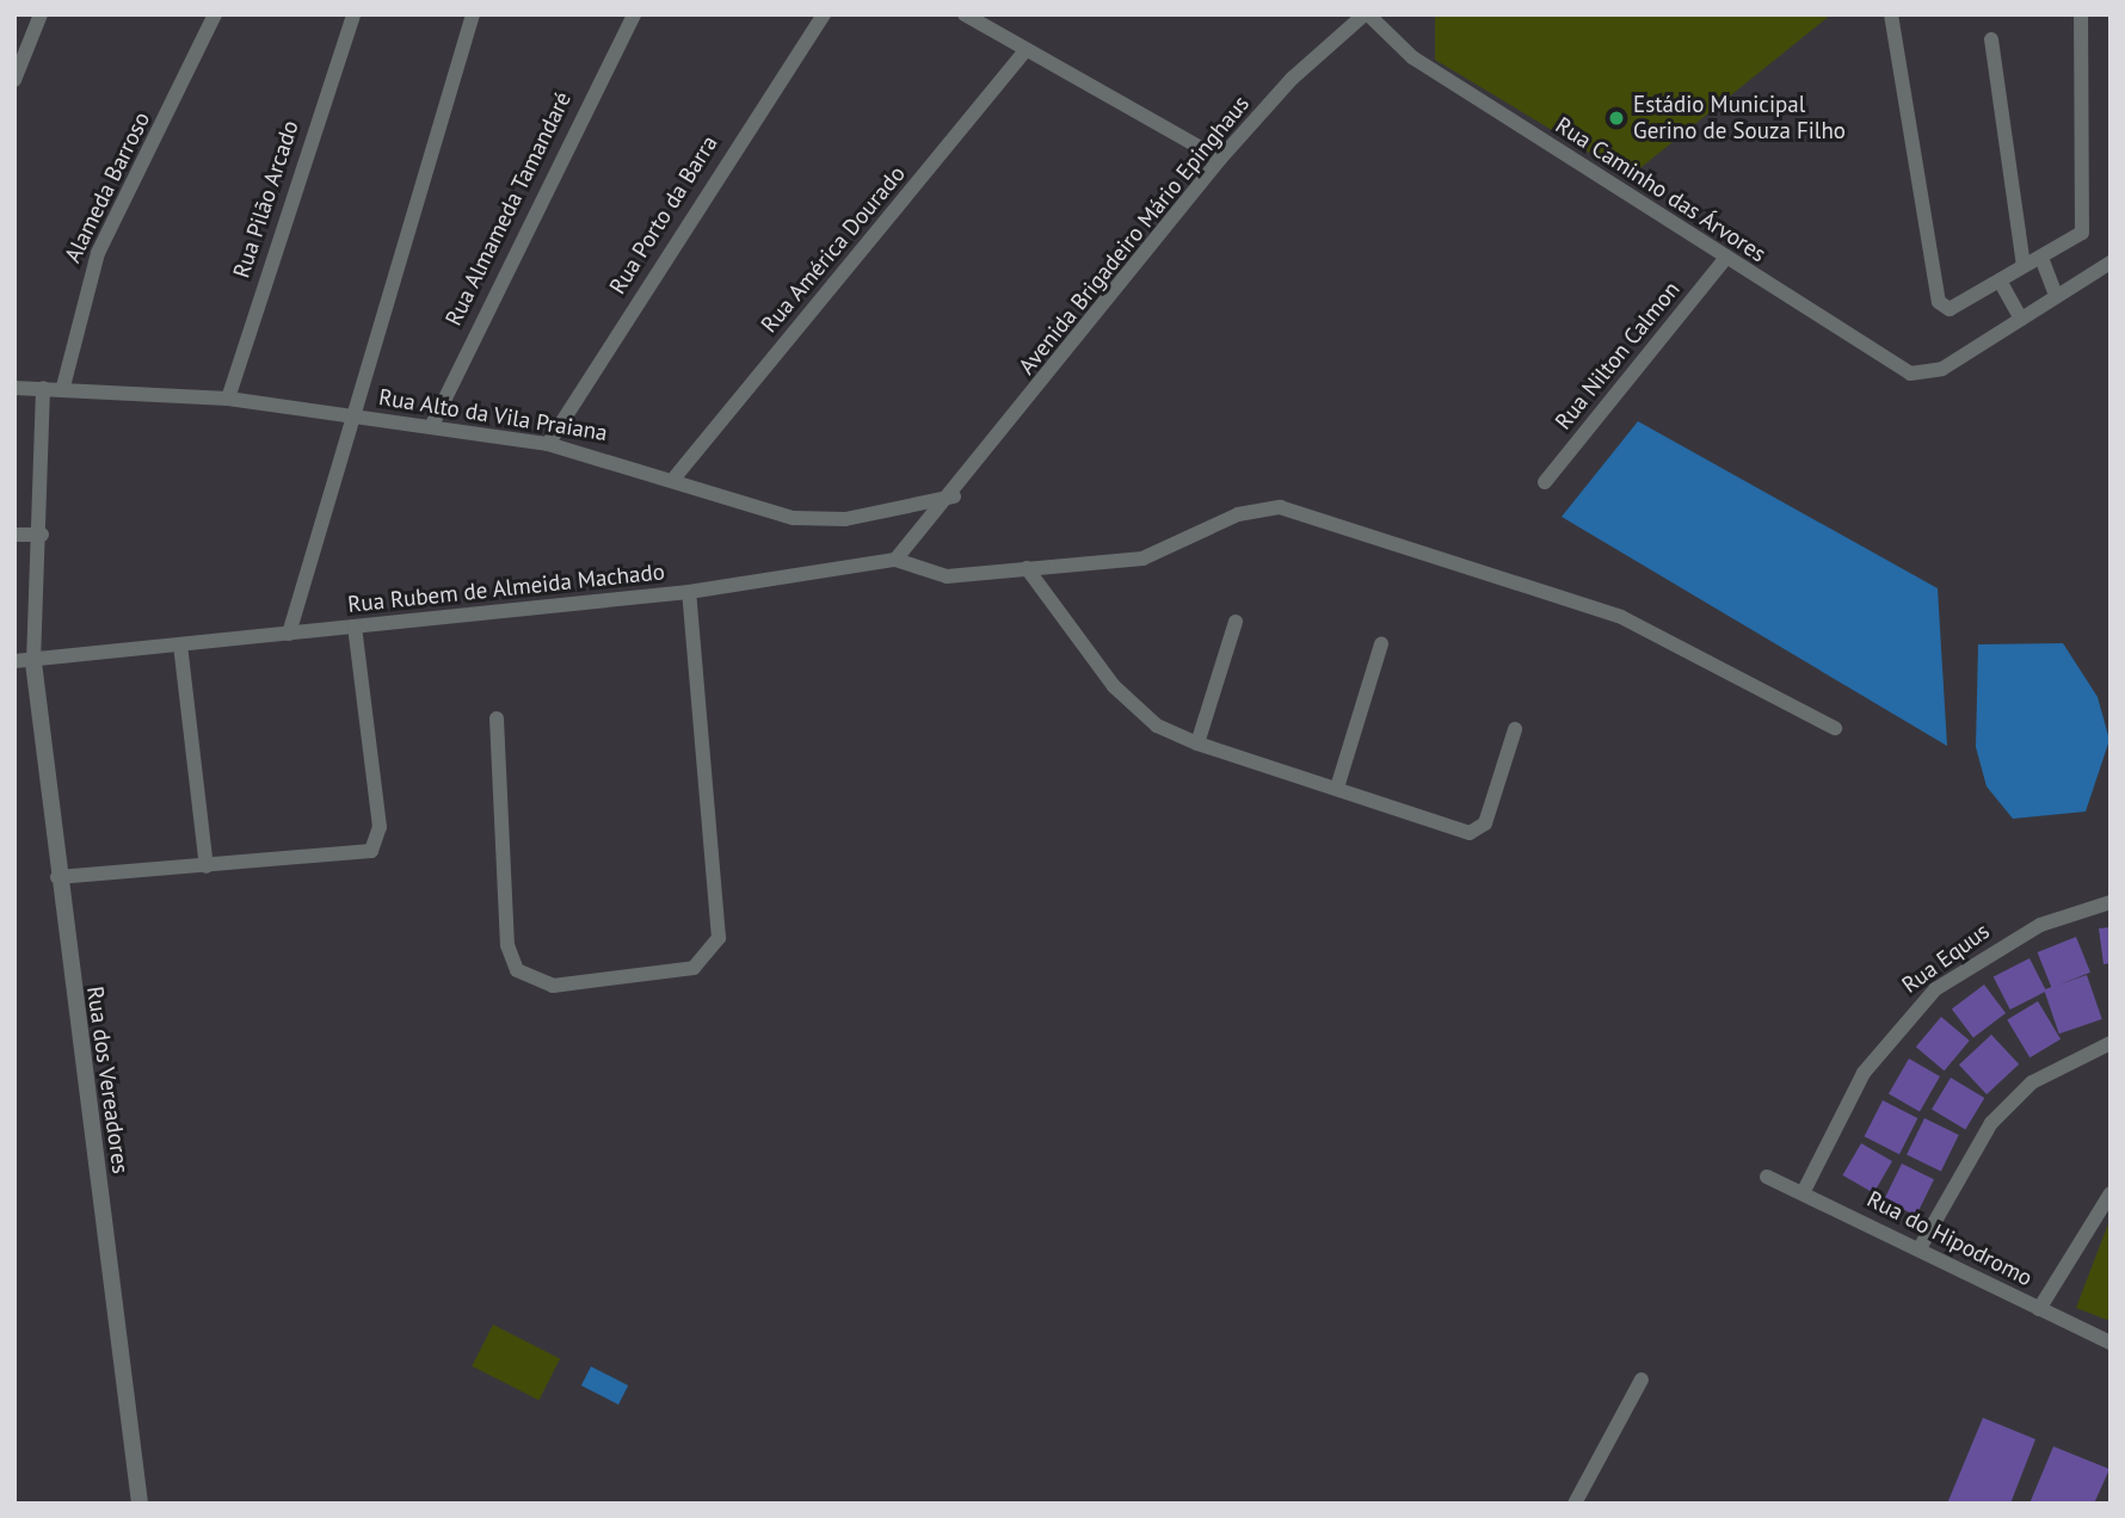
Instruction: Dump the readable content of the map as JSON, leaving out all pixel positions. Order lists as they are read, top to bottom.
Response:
{
  "streets": {
    "street": [
      "Alameda Barroso",
      "Rua Caminho das Árvores",
      "Rua Pilão Arcado",
      "Rua Almameda Tamandaré",
      "Rua Porto da Barra",
      "Avenida Brigadeiro Mário Epinghaus",
      "Rua América Dourado",
      "Rua Nilton Calmon",
      "Rua Alto da Vila Praiana",
      "Rua Rubem de Almeida Machado",
      "Rua Equus",
      "Rua dos Vereadores",
      "Rua do Hipodromo"
    ]
  },
  "crossings": [
    ["Alameda Barroso", "Rua Alto da Vila Praiana"],
    ["Rua Caminho das Árvores", "Avenida Brigadeiro Mário Epinghaus"],
    ["Rua Caminho das Árvores", "Rua Nilton Calmon"],
    ["Rua Pilão Arcado", "Rua Alto da Vila Praiana"],
    ["Rua Almameda Tamandaré", "Rua Alto da Vila Praiana"],
    ["Rua Porto da Barra", "Rua Alto da Vila Praiana"],
    ["Avenida Brigadeiro Mário Epinghaus", "Rua Alto da Vila Praiana"],
    ["Rua América Dourado", "Rua Alto da Vila Praiana"],
    ["Rua Rubem de Almeida Machado", "Rua dos Vereadores"],
    ["Rua Equus", "Rua do Hipodromo"]
  ],
  "places": ["Estádio Municipal Gerino de Souza Filho"]
}
